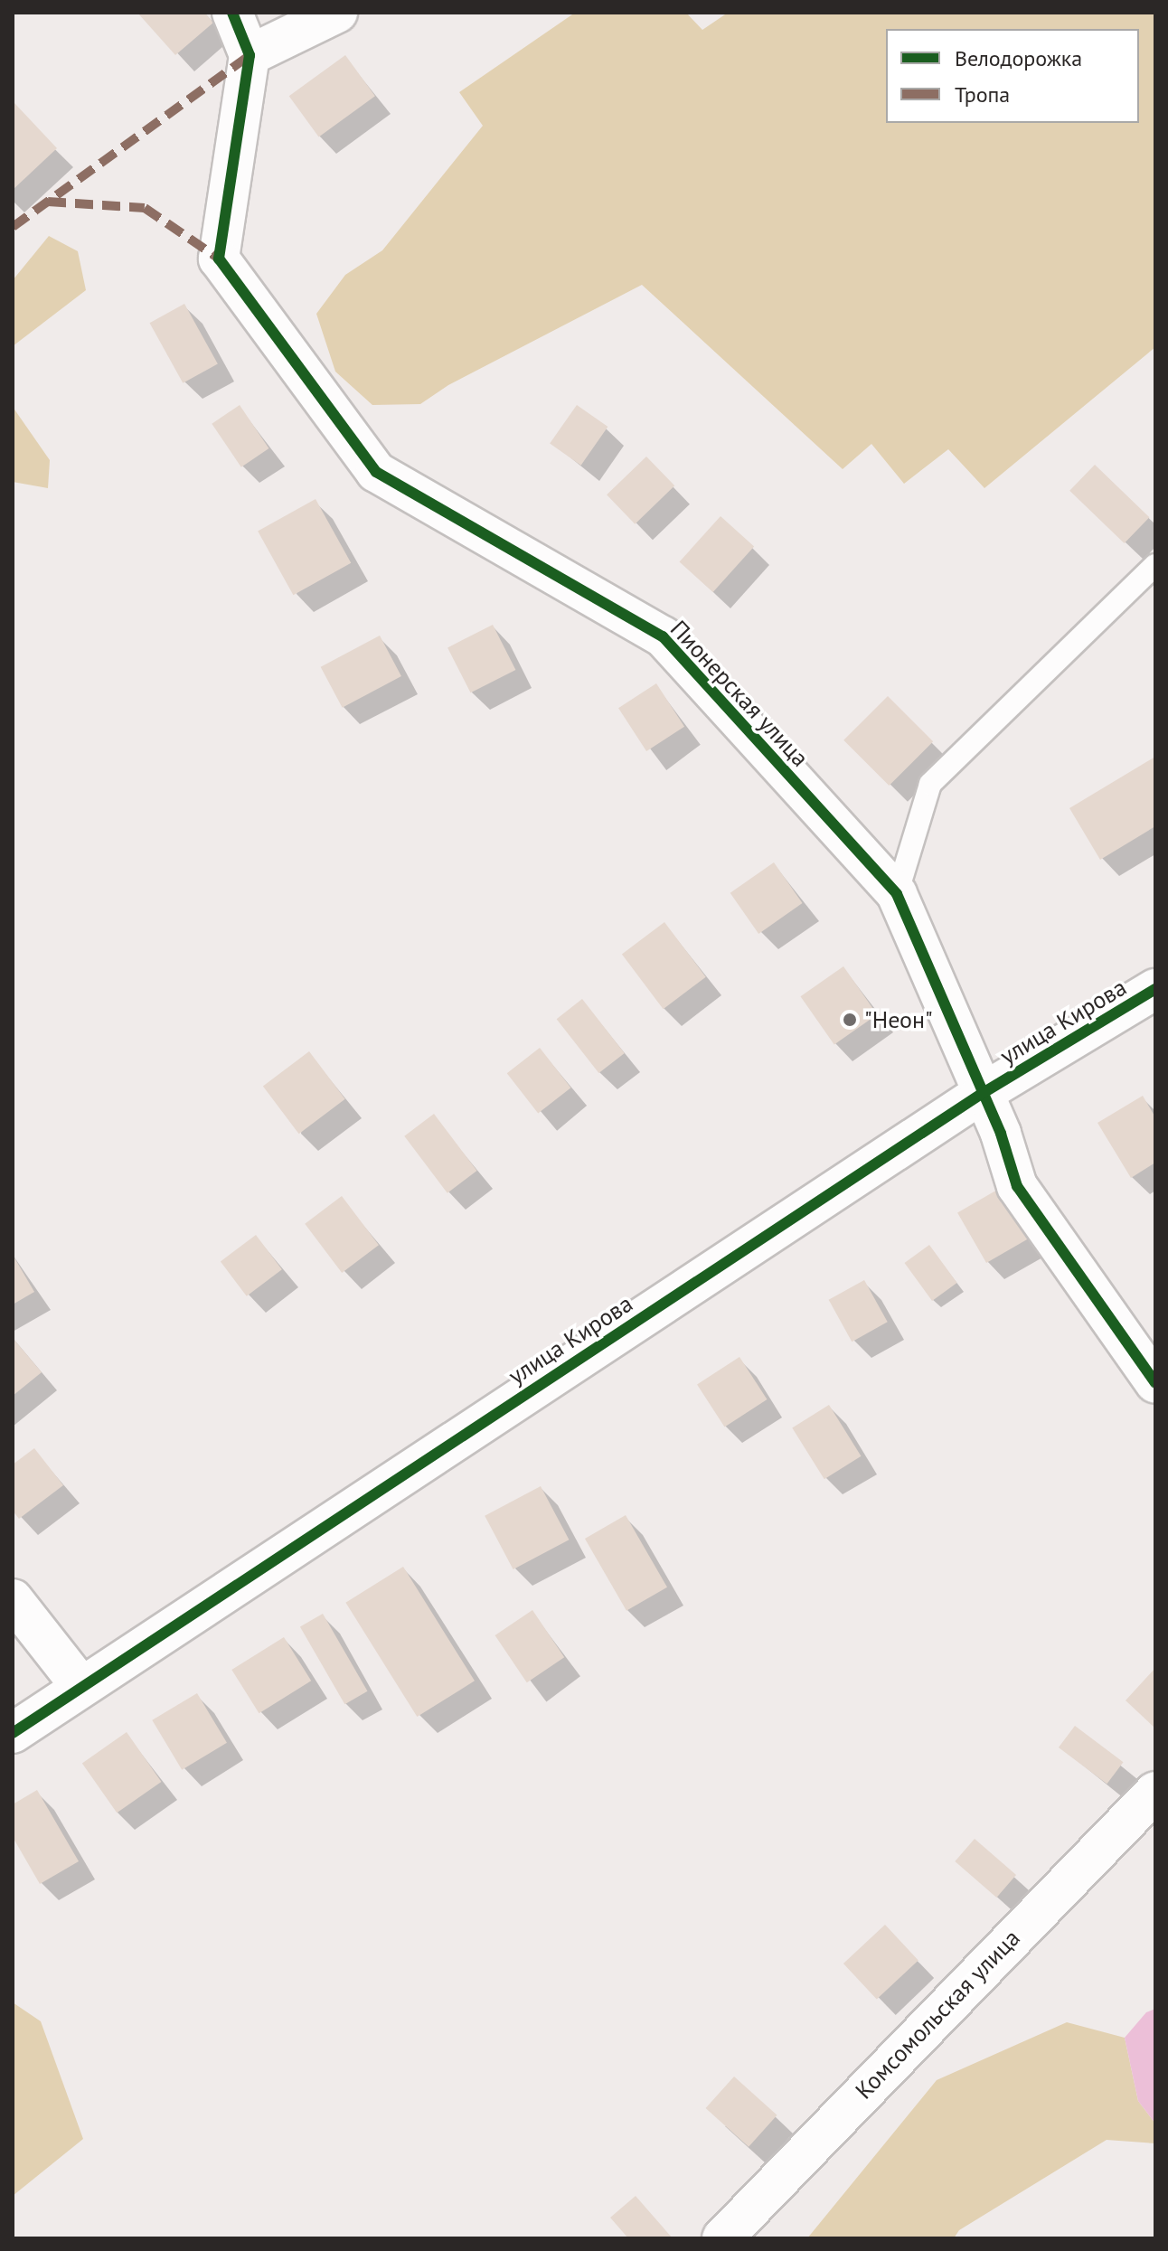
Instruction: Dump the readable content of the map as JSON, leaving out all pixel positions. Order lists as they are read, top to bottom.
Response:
{
  "streets": {
    "street": ["Пионерская улица", "улица Кирова", "Комсомольская улица"]
  },
  "crossings": [
    ["Пионерская улица", "улица Кирова"]
  ],
  "places": ["\"Неон\""],
  "legend": ["Велодорожка", "Тропа"]
}
